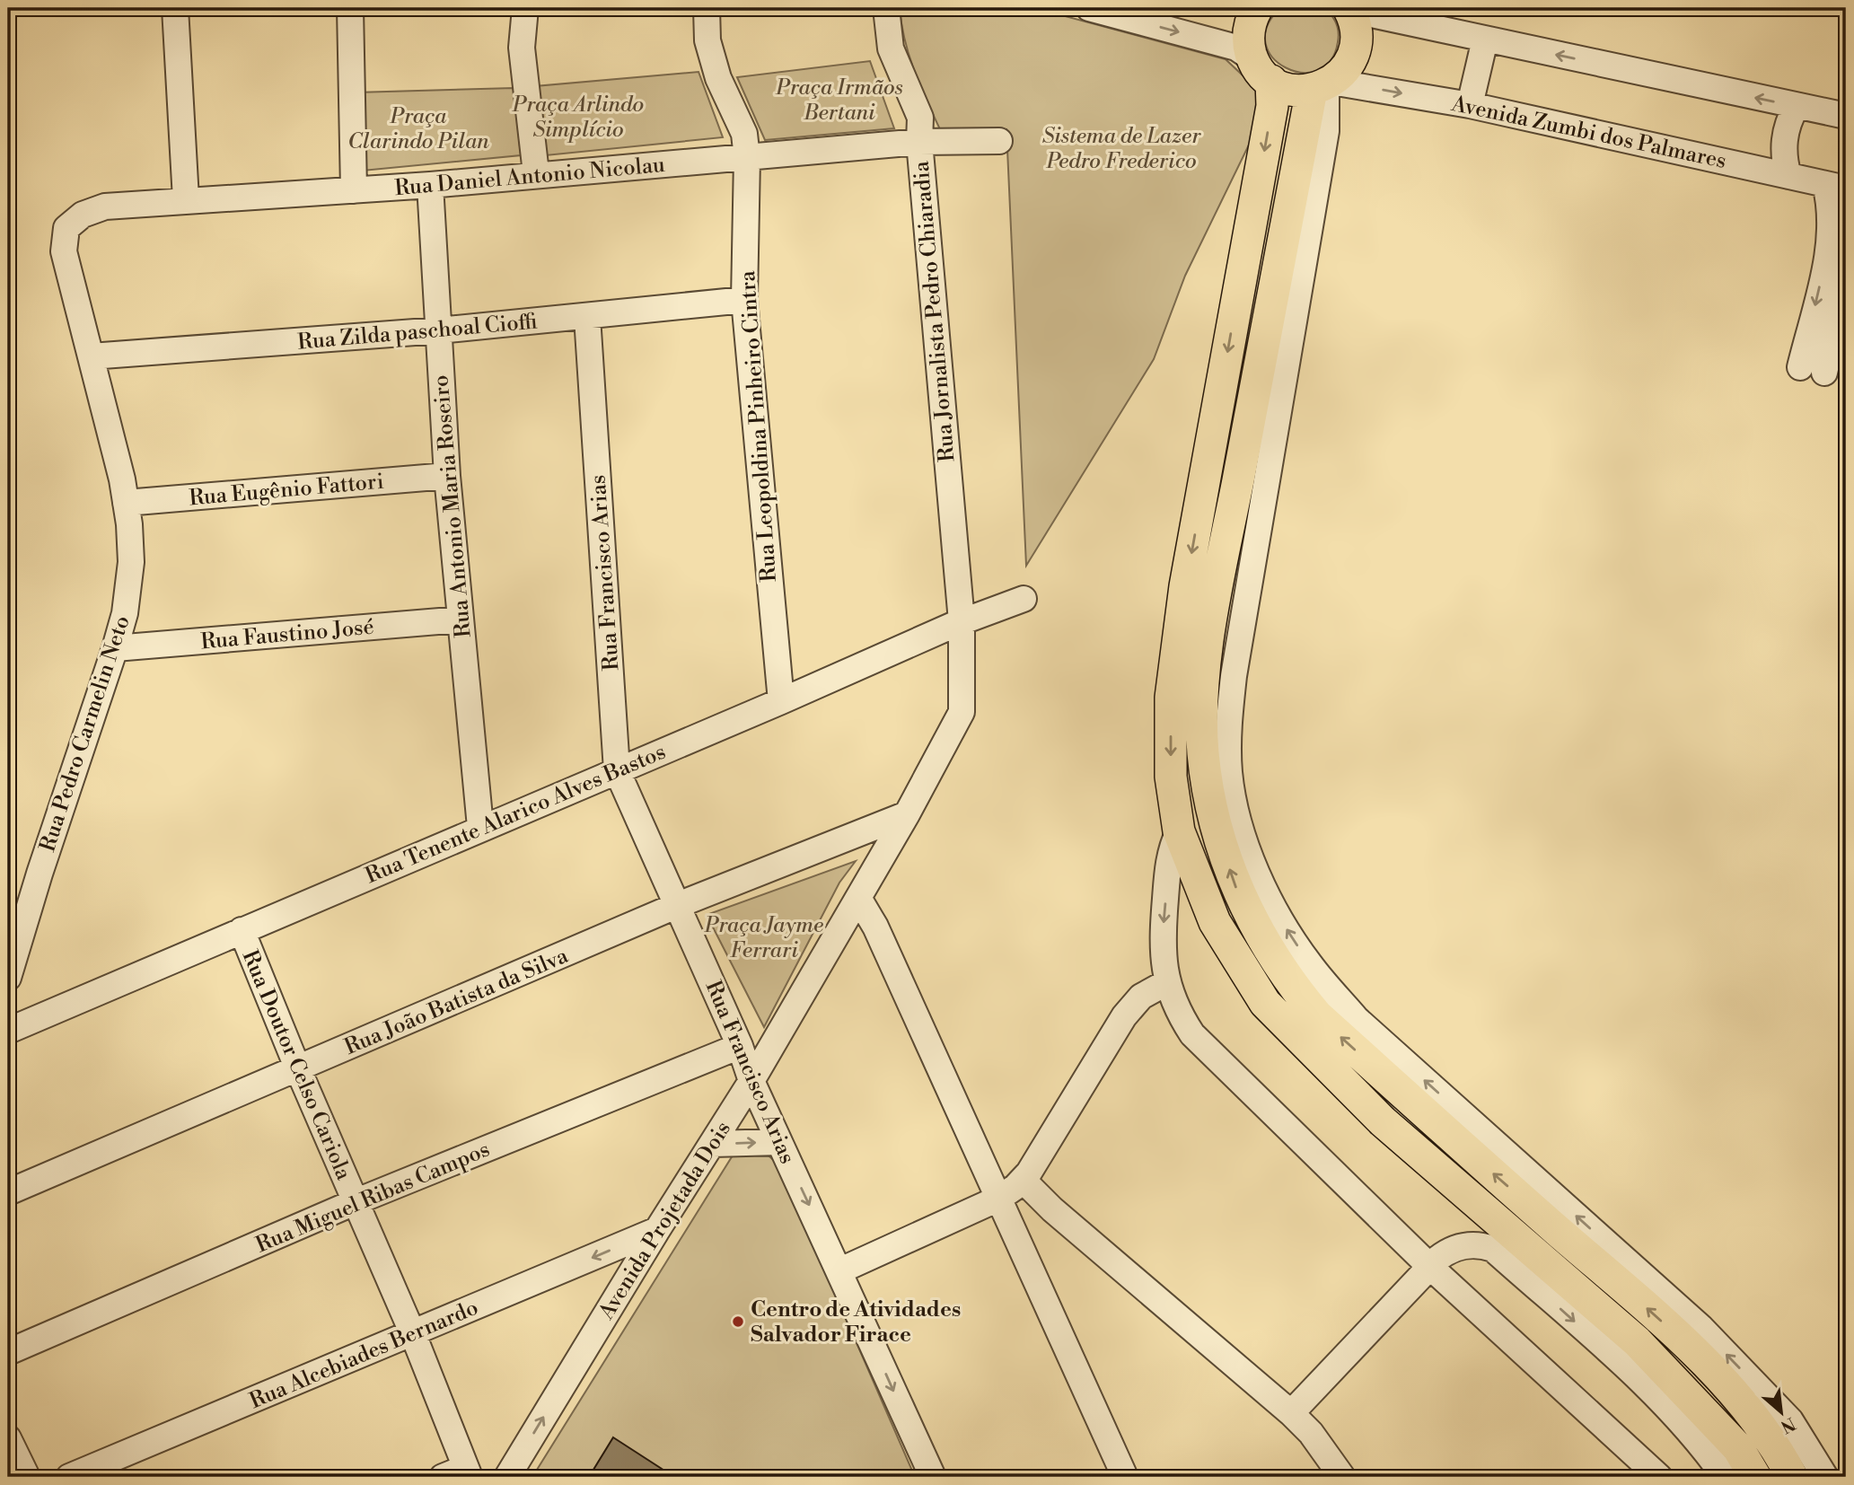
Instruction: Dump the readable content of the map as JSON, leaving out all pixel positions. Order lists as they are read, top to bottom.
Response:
{
  "streets": {
    "street": [
      "Avenida Zumbi dos Palmares",
      "Rua Daniel Antonio Nicolau",
      "Rua Jornalista Pedro Chiaradia",
      "Rua Zilda paschoal Cioffi",
      "Rua Leopoldina Pinheiro Cintra",
      "Rua Eugênio Fattori",
      "Rua Antonio Maria Roseiro",
      "Rua Francisco Arias",
      "Rua Faustino José",
      "Rua Pedro Carmelin Neto",
      "Rua Tenente Alarico Alves Bastos",
      "Rua João Batista da Silva",
      "Rua Doutor Celso Cariola",
      "Rua Miguel Ribas Campos",
      "Avenida Projetada Dois",
      "Rua Alcebiades Bernardo"
    ]
  },
  "crossings": [
    ["Rua Daniel Antonio Nicolau", "Rua Jornalista Pedro Chiaradia"],
    ["Rua Daniel Antonio Nicolau", "Rua Leopoldina Pinheiro Cintra"],
    ["Rua Daniel Antonio Nicolau", "Rua Antonio Maria Roseiro"],
    ["Rua Daniel Antonio Nicolau", "Rua Pedro Carmelin Neto"],
    ["Rua Jornalista Pedro Chiaradia", "Rua Tenente Alarico Alves Bastos"],
    ["Rua Jornalista Pedro Chiaradia", "Avenida Projetada Dois"],
    ["Rua Zilda paschoal Cioffi", "Rua Leopoldina Pinheiro Cintra"],
    ["Rua Zilda paschoal Cioffi", "Rua Antonio Maria Roseiro"],
    ["Rua Zilda paschoal Cioffi", "Rua Francisco Arias"],
    ["Rua Zilda paschoal Cioffi", "Rua Pedro Carmelin Neto"],
    ["Rua Leopoldina Pinheiro Cintra", "Rua Tenente Alarico Alves Bastos"],
    ["Rua Eugênio Fattori", "Rua Antonio Maria Roseiro"],
    ["Rua Eugênio Fattori", "Rua Pedro Carmelin Neto"],
    ["Rua Antonio Maria Roseiro", "Rua Faustino José"],
    ["Rua Antonio Maria Roseiro", "Rua Tenente Alarico Alves Bastos"],
    ["Rua Francisco Arias", "Rua Tenente Alarico Alves Bastos"],
    ["Rua Francisco Arias", "Rua João Batista da Silva"],
    ["Rua Francisco Arias", "Rua Miguel Ribas Campos"],
    ["Rua Francisco Arias", "Avenida Projetada Dois"],
    ["Rua Faustino José", "Rua Pedro Carmelin Neto"],
    ["Rua Tenente Alarico Alves Bastos", "Rua Doutor Celso Cariola"],
    ["Rua Tenente Alarico Alves Bastos", "Avenida Projetada Dois"],
    ["Rua João Batista da Silva", "Rua Doutor Celso Cariola"],
    ["Rua João Batista da Silva", "Avenida Projetada Dois"],
    ["Rua Doutor Celso Cariola", "Rua Miguel Ribas Campos"],
    ["Rua Doutor Celso Cariola", "Rua Alcebiades Bernardo"],
    ["Avenida Projetada Dois", "Rua Alcebiades Bernardo"]
  ],
  "one_way": ["Rua Alcebiades Bernardo"],
  "parks": [
    "Praça Irmãos Bertani",
    "Praça Arlindo Simplício",
    "Praça Clarindo Pilan",
    "Sistema de Lazer Pedro Frederico",
    "Praça Jayme Ferrari"
  ],
  "places": ["Centro de Atividades Salvador Firace"],
  "north": "bottom right"
}
